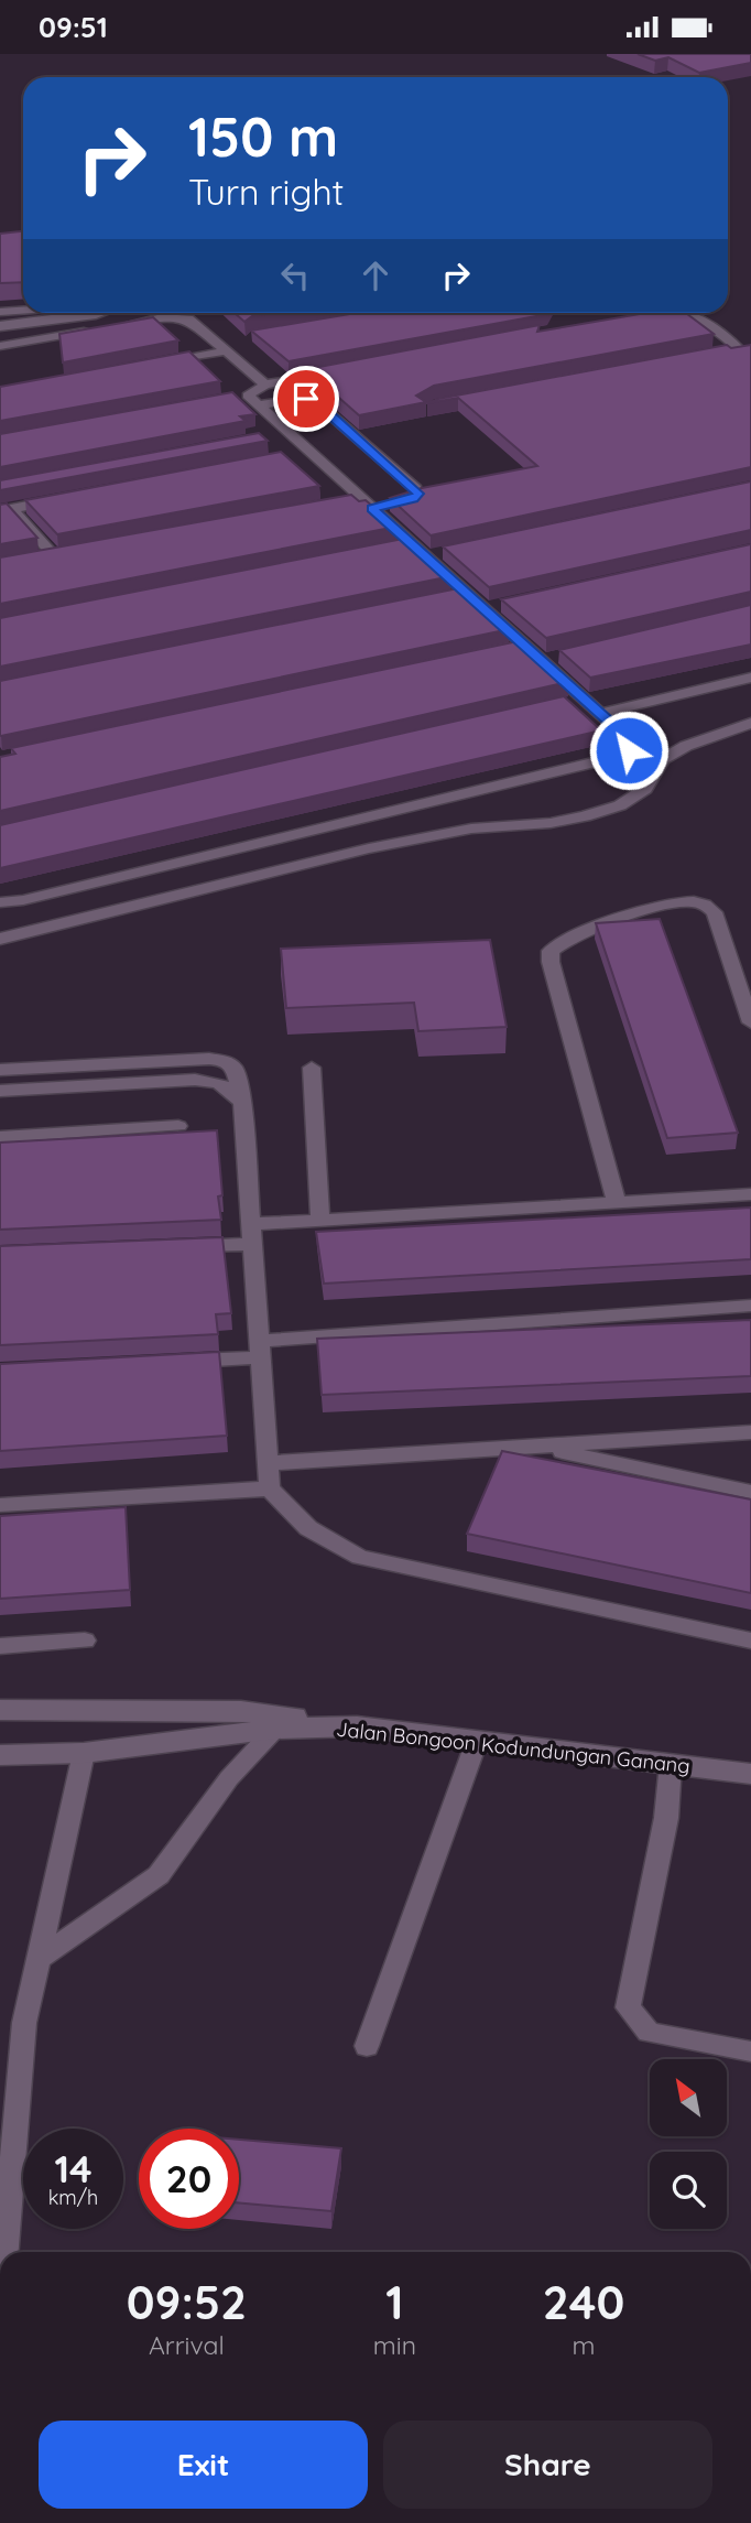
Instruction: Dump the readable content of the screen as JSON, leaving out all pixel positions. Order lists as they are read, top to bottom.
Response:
{
  "streets": {
    "street": ["Jalan Bongoon Kodundungan Ganang"]
  },
  "north": "top left",
  "page": {
    "status": "09:51",
    "turn": ["150 m", "Turn right"],
    "speed": "14 km/h",
    "limit": "20",
    "eta": [
      "09:52",
      "Arrival",
      "1",
      "min",
      "240",
      "m"
    ],
    "buttons": ["Exit", "Share"]
  }
}
